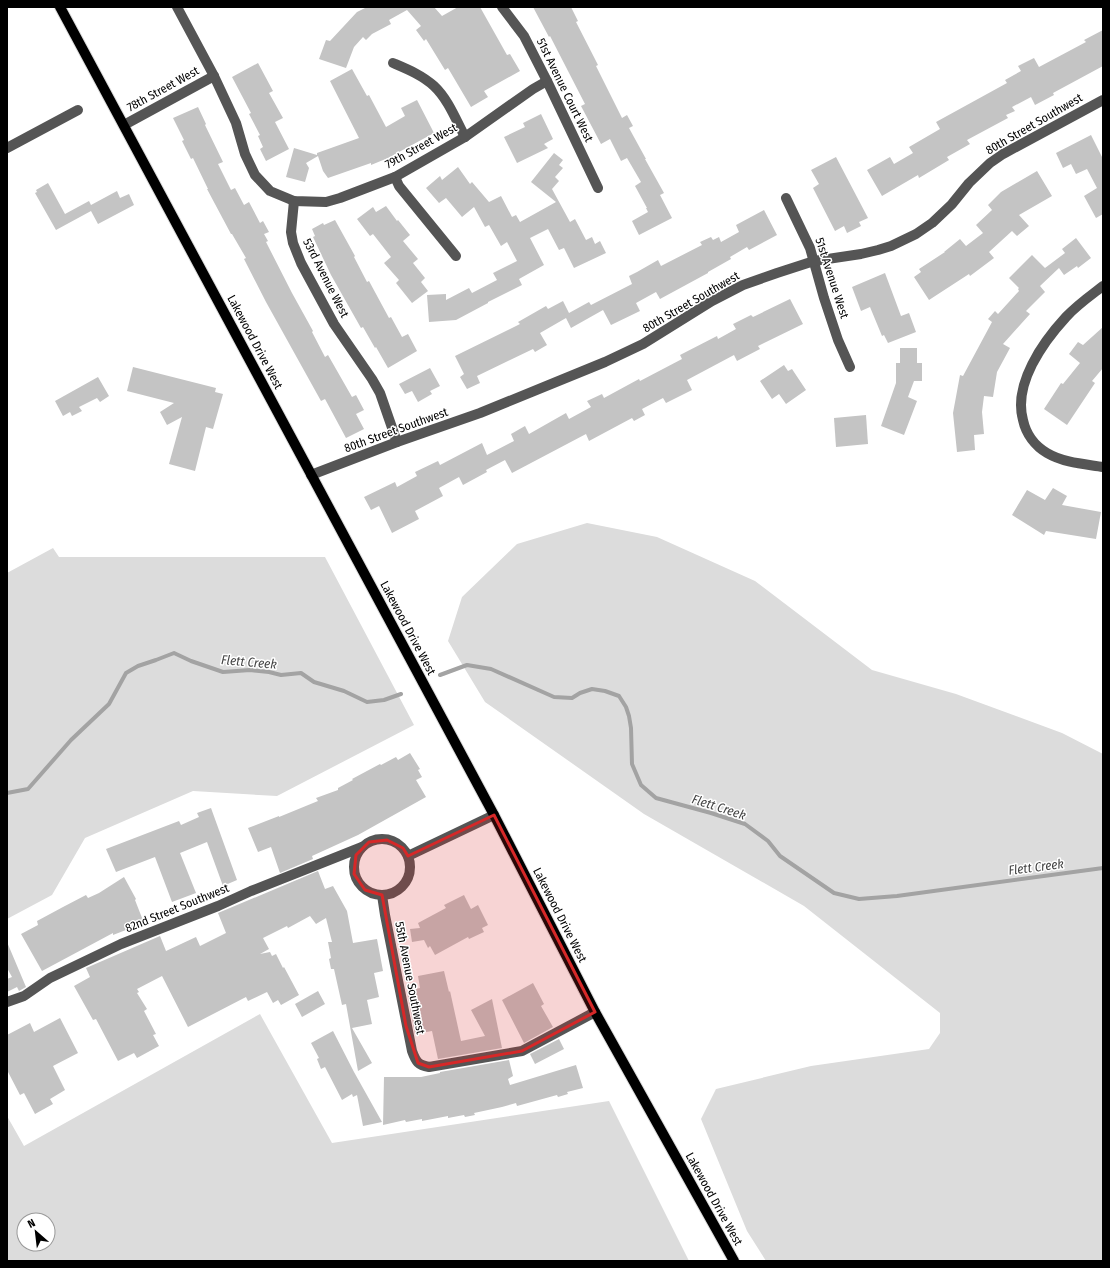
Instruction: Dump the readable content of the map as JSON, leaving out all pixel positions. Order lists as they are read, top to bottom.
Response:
{
  "streets": {
    "main road": ["Lakewood Drive West"],
    "street": [
      "78th Street West",
      "51st Avenue Court West",
      "80th Street Southwest",
      "79th Street West",
      "53rd Avenue West",
      "51st Avenue West",
      "82nd Street Southwest",
      "55th Avenue Southwest"
    ]
  },
  "crossings": [
    ["78th Street West", "Lakewood Drive West"],
    ["51st Avenue Court West", "79th Street West"],
    ["80th Street Southwest", "53rd Avenue West"],
    ["80th Street Southwest", "51st Avenue West"],
    ["80th Street Southwest", "Lakewood Drive West"],
    ["79th Street West", "53rd Avenue West"],
    ["Lakewood Drive West", "55th Avenue Southwest"],
    ["82nd Street Southwest", "55th Avenue Southwest"]
  ],
  "water": ["Flett Creek"],
  "north": "top left"
}
